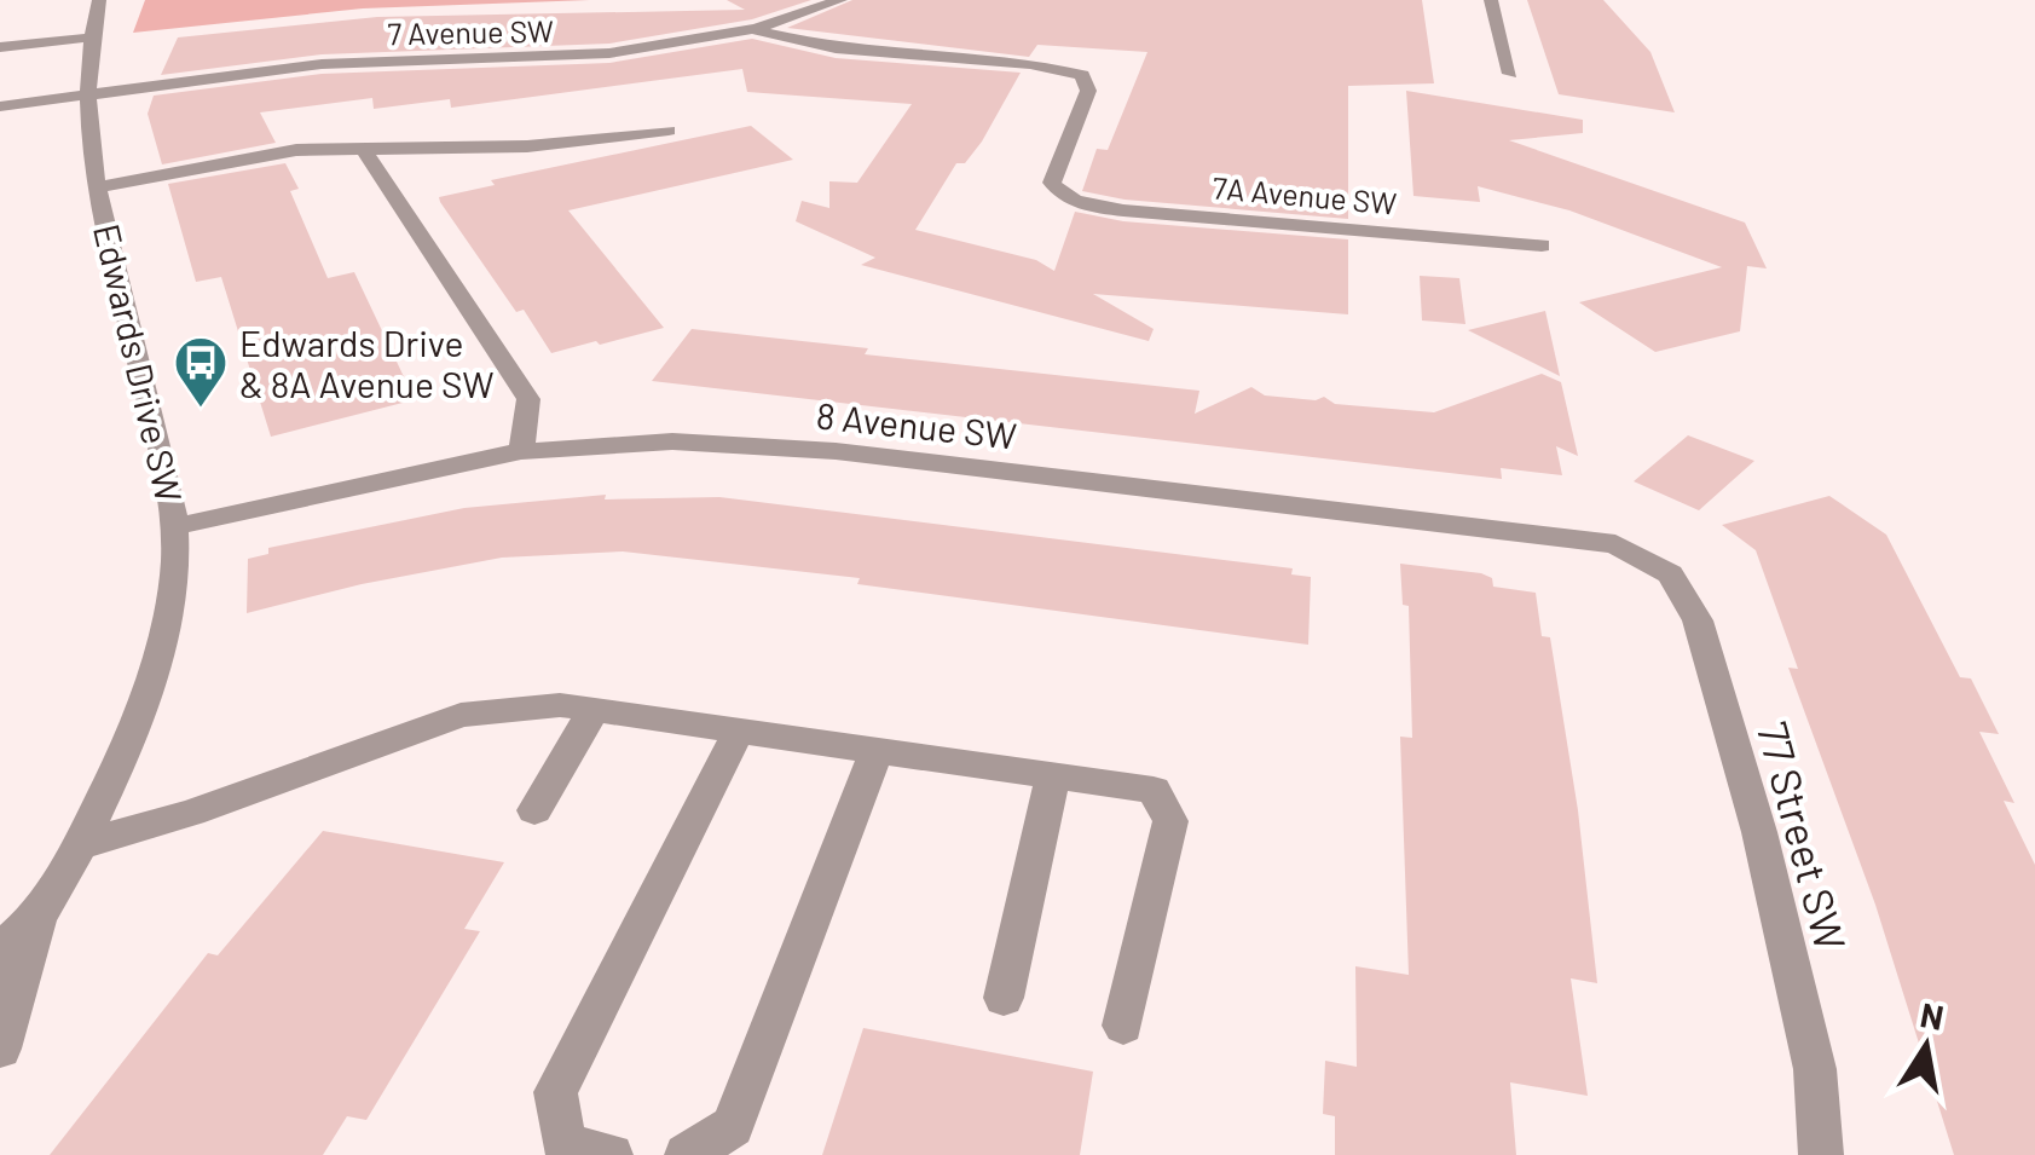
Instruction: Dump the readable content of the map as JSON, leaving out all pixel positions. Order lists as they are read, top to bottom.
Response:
{
  "streets": {
    "street": [
      "7 Avenue SW",
      "7A Avenue SW",
      "Edwards Drive SW",
      "8 Avenue SW",
      "77 Street SW"
    ]
  },
  "crossings": [
    ["7 Avenue SW", "7A Avenue SW"],
    ["7 Avenue SW", "Edwards Drive SW"],
    ["Edwards Drive SW", "8 Avenue SW"],
    ["8 Avenue SW", "77 Street SW"]
  ],
  "places": {
    "bus stop": ["Edwards Drive & 8A Avenue SW"]
  },
  "north": "top"
}
